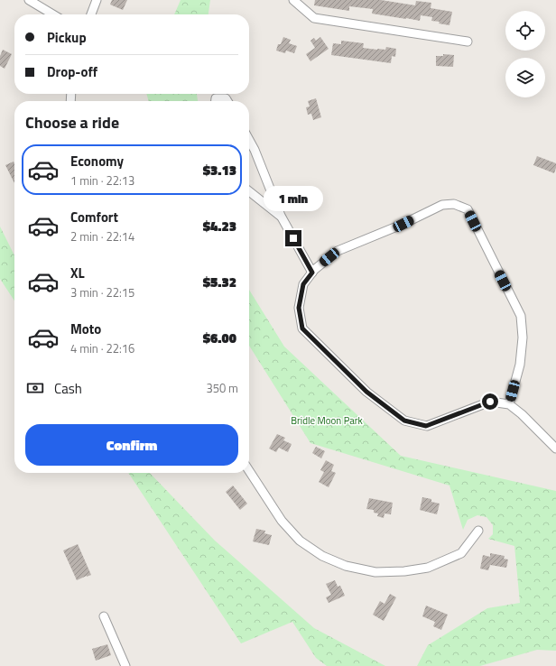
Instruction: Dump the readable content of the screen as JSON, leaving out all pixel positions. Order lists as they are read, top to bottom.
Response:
{
  "parks": ["Bridle Moon Park"],
  "page": {
    "banner": ["Pickup", "Drop-off"],
    "heading": "Choose a ride",
    "list": [
      {
        "name": "Economy",
        "note": "1 min · 22:13",
        "value": "$3.13"
      },
      {
        "name": "Comfort",
        "note": "2 min · 22:14",
        "value": "$4.23"
      },
      {
        "name": "XL",
        "note": "3 min · 22:15",
        "value": "$5.32"
      },
      {
        "name": "Moto",
        "note": "4 min · 22:16",
        "value": "$6.00"
      }
    ],
    "bubble": "1 min",
    "pay": ["Cash", "350 m"],
    "buttons": "Confirm"
  }
}
